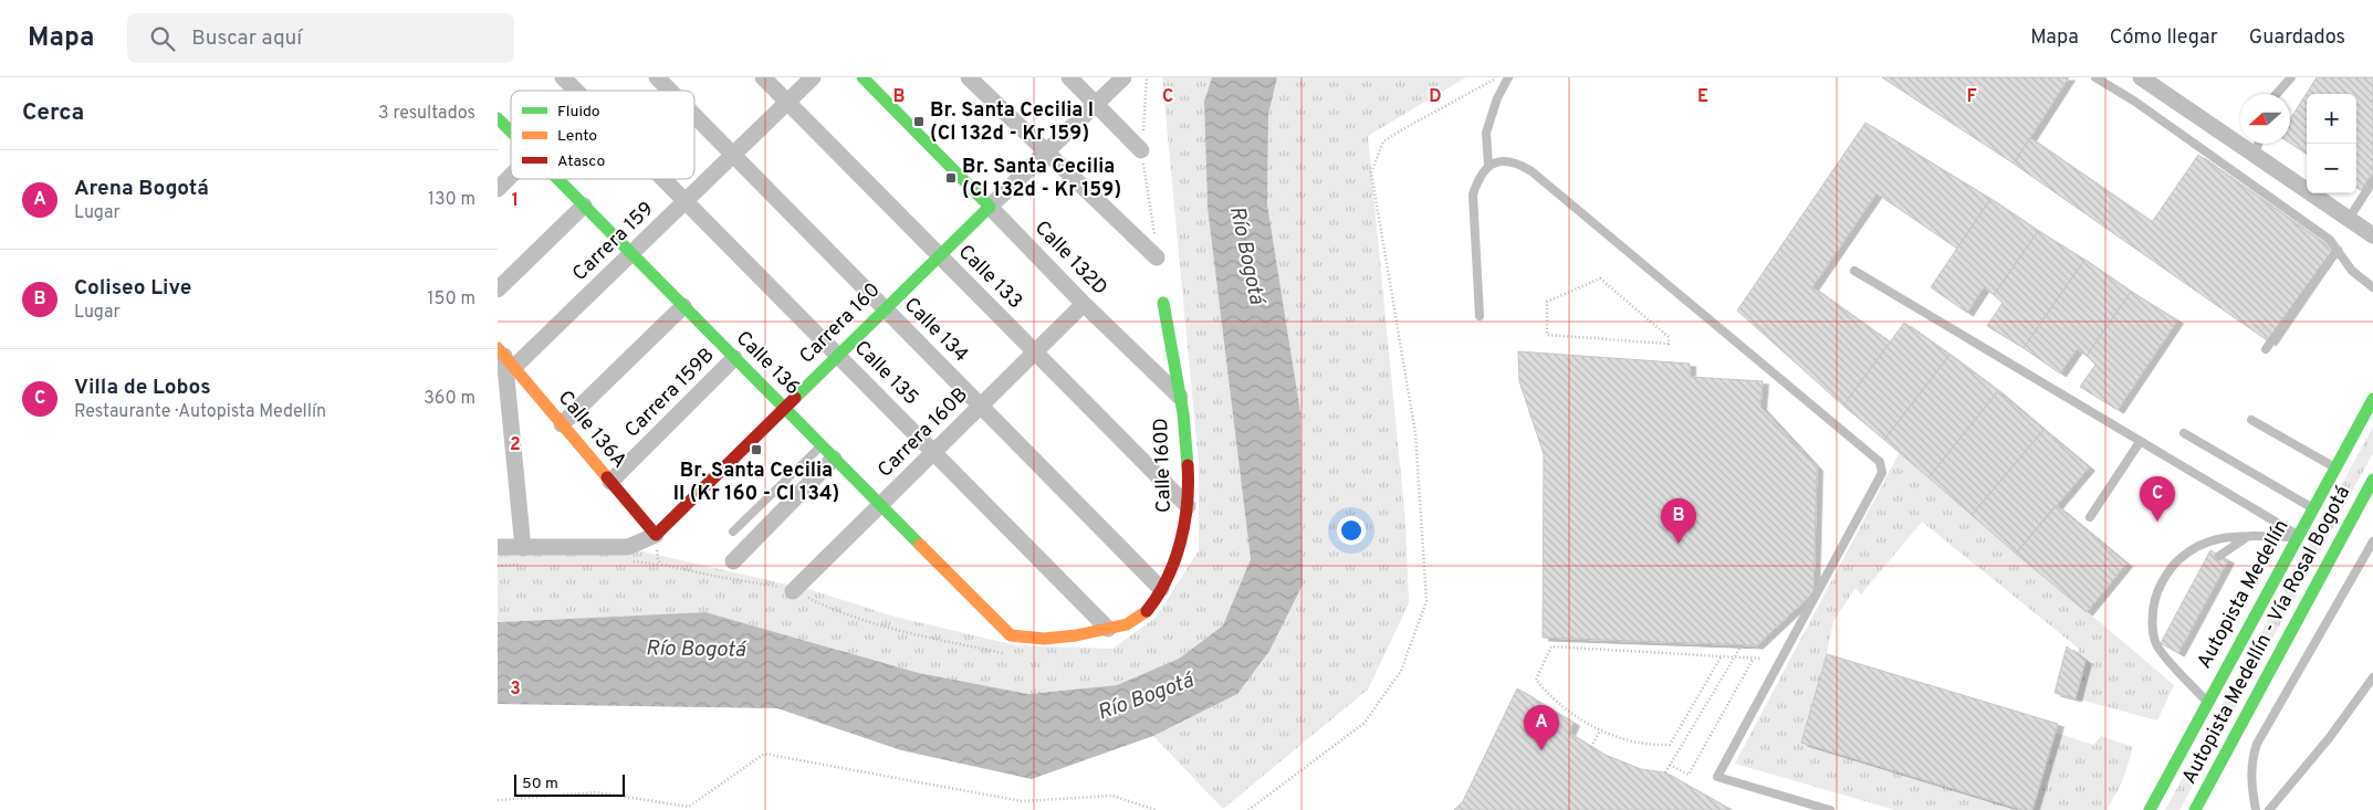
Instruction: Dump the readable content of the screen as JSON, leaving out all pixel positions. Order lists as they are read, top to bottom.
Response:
{
  "streets": {
    "main road": [
      "Calle 132D",
      "Carrera 160",
      "Calle 136",
      "Calle 136A",
      "Calle 160D",
      "Autopista Medellín",
      "Autopista Medellín - Vía Rosal Bogotá"
    ],
    "street": [
      "Carrera 159",
      "Calle 133",
      "Calle 134",
      "Calle 135",
      "Carrera 159B",
      "Carrera 160B"
    ]
  },
  "crossings": [
    ["Carrera 159", "Calle 133"],
    ["Carrera 159", "Calle 134"],
    ["Carrera 159", "Calle 136"],
    ["Carrera 159", "Calle 135"],
    ["Carrera 159", "Calle 136A"],
    ["Calle 132D", "Carrera 160"],
    ["Calle 132D", "Carrera 160B"],
    ["Calle 132D", "Calle 160D"],
    ["Calle 133", "Carrera 160"],
    ["Calle 133", "Carrera 160B"],
    ["Calle 133", "Calle 160D"],
    ["Carrera 160", "Calle 134"],
    ["Carrera 160", "Calle 136"],
    ["Carrera 160", "Calle 135"],
    ["Carrera 160", "Calle 136A"],
    ["Calle 134", "Carrera 160B"],
    ["Calle 134", "Calle 160D"],
    ["Calle 136", "Carrera 159B"],
    ["Calle 136", "Carrera 160B"],
    ["Calle 136", "Calle 160D"],
    ["Calle 135", "Carrera 160B"],
    ["Calle 135", "Calle 160D"],
    ["Carrera 159B", "Calle 136A"]
  ],
  "water": ["Río Bogotá"],
  "places": {
    "transit": ["Br. Santa Cecilia I (Cl 132d - Kr 159)", "Br. Santa Cecilia (Cl 132d - Kr 159)", "Br. Santa Cecilia II (Kr 160 - Cl 134)"]
  },
  "legend": ["Fluido", "Lento", "Atasco"],
  "scale_bar": "50 m",
  "north": "left",
  "page": {
    "header": "Mapa",
    "search": "Buscar aquí",
    "nav": ["Mapa", "Cómo llegar", "Guardados"],
    "heading": ["Cerca", "3 resultados"],
    "map_buttons": ["+", "−"],
    "list": [
      {
        "mark": "A",
        "name": "Arena Bogotá",
        "note": "Lugar",
        "value": "130 m"
      },
      {
        "mark": "B",
        "name": "Coliseo Live",
        "note": "Lugar",
        "value": "150 m"
      },
      {
        "mark": "C",
        "name": "Villa de Lobos",
        "note": "Restaurante · Autopista Medellín",
        "value": "360 m"
      }
    ],
    "pins": ["C", "B", "A"],
    "scale": "50 m"
  },
  "grid": {
    "columns": [
      "B",
      "C",
      "D",
      "E",
      "F"
    ],
    "rows": ["1", "2", "3"]
  }
}
